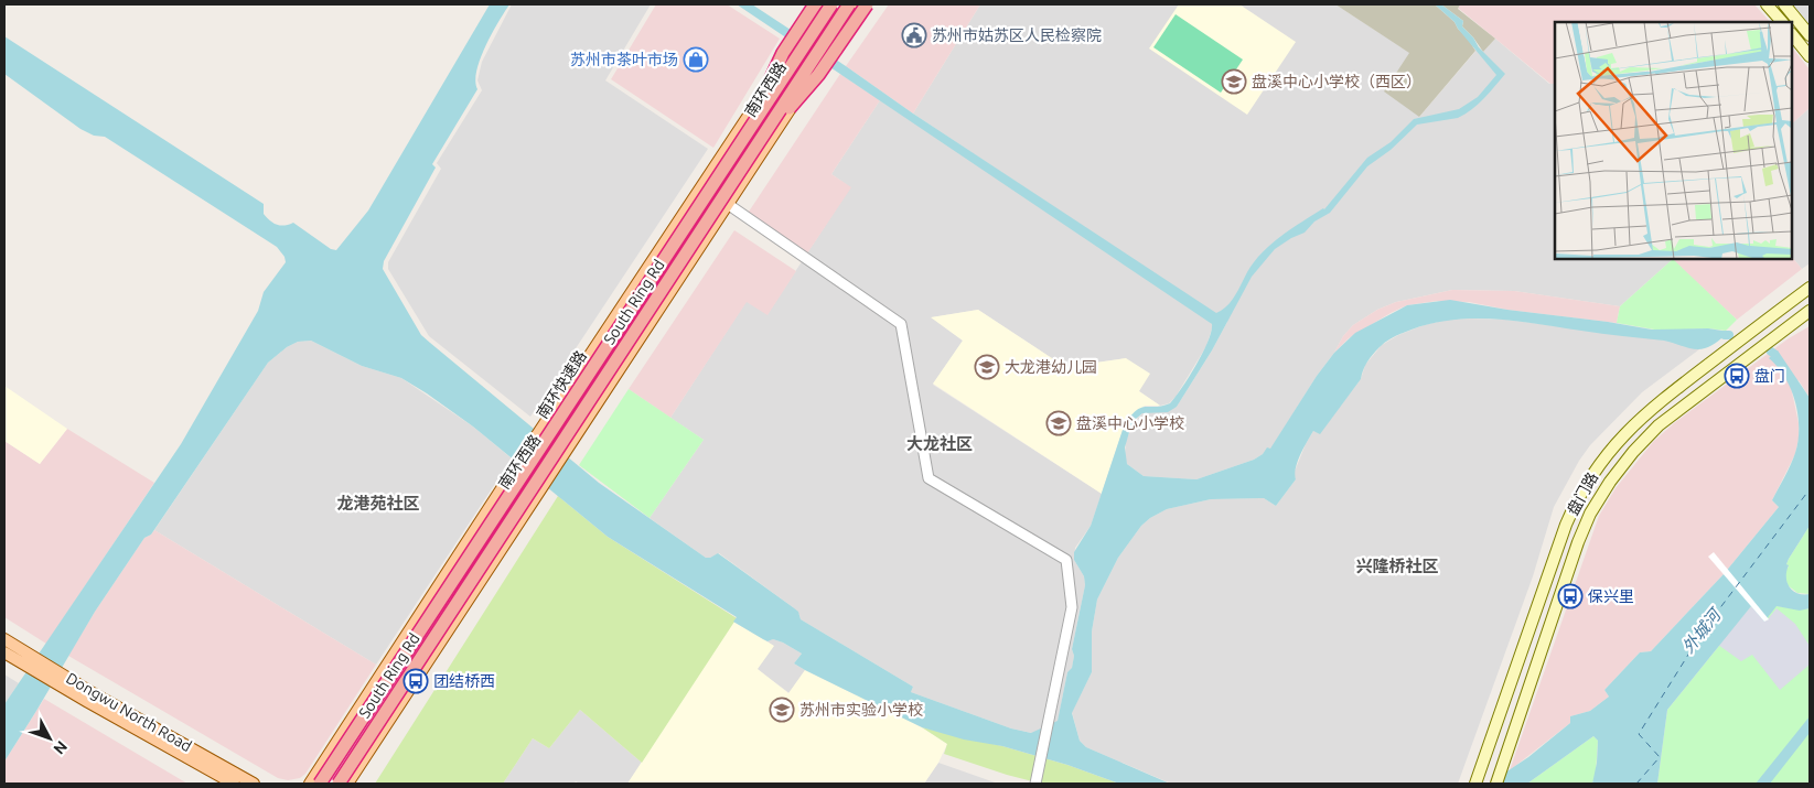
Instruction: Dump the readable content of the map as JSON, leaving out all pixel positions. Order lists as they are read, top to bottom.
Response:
{
  "streets": {
    "highway": ["South Ring Rd", "南环快速路"],
    "main road": ["南环西路", "盘门路", "Dongwu North Road"]
  },
  "districts": ["大龙社区", "龙港苑社区", "兴隆桥社区"],
  "water": ["外城河"],
  "places": {
    "public building": ["苏州市姑苏区人民检察院"],
    "shop": ["苏州市茶叶市场"],
    "school or university": [
      "盘溪中心小学校（西区）",
      "大龙港幼儿园",
      "盘溪中心小学校",
      "苏州市实验小学校"
    ],
    "bus stop": ["盘门", "保兴里", "团结桥西"]
  },
  "north": "bottom right"
}
